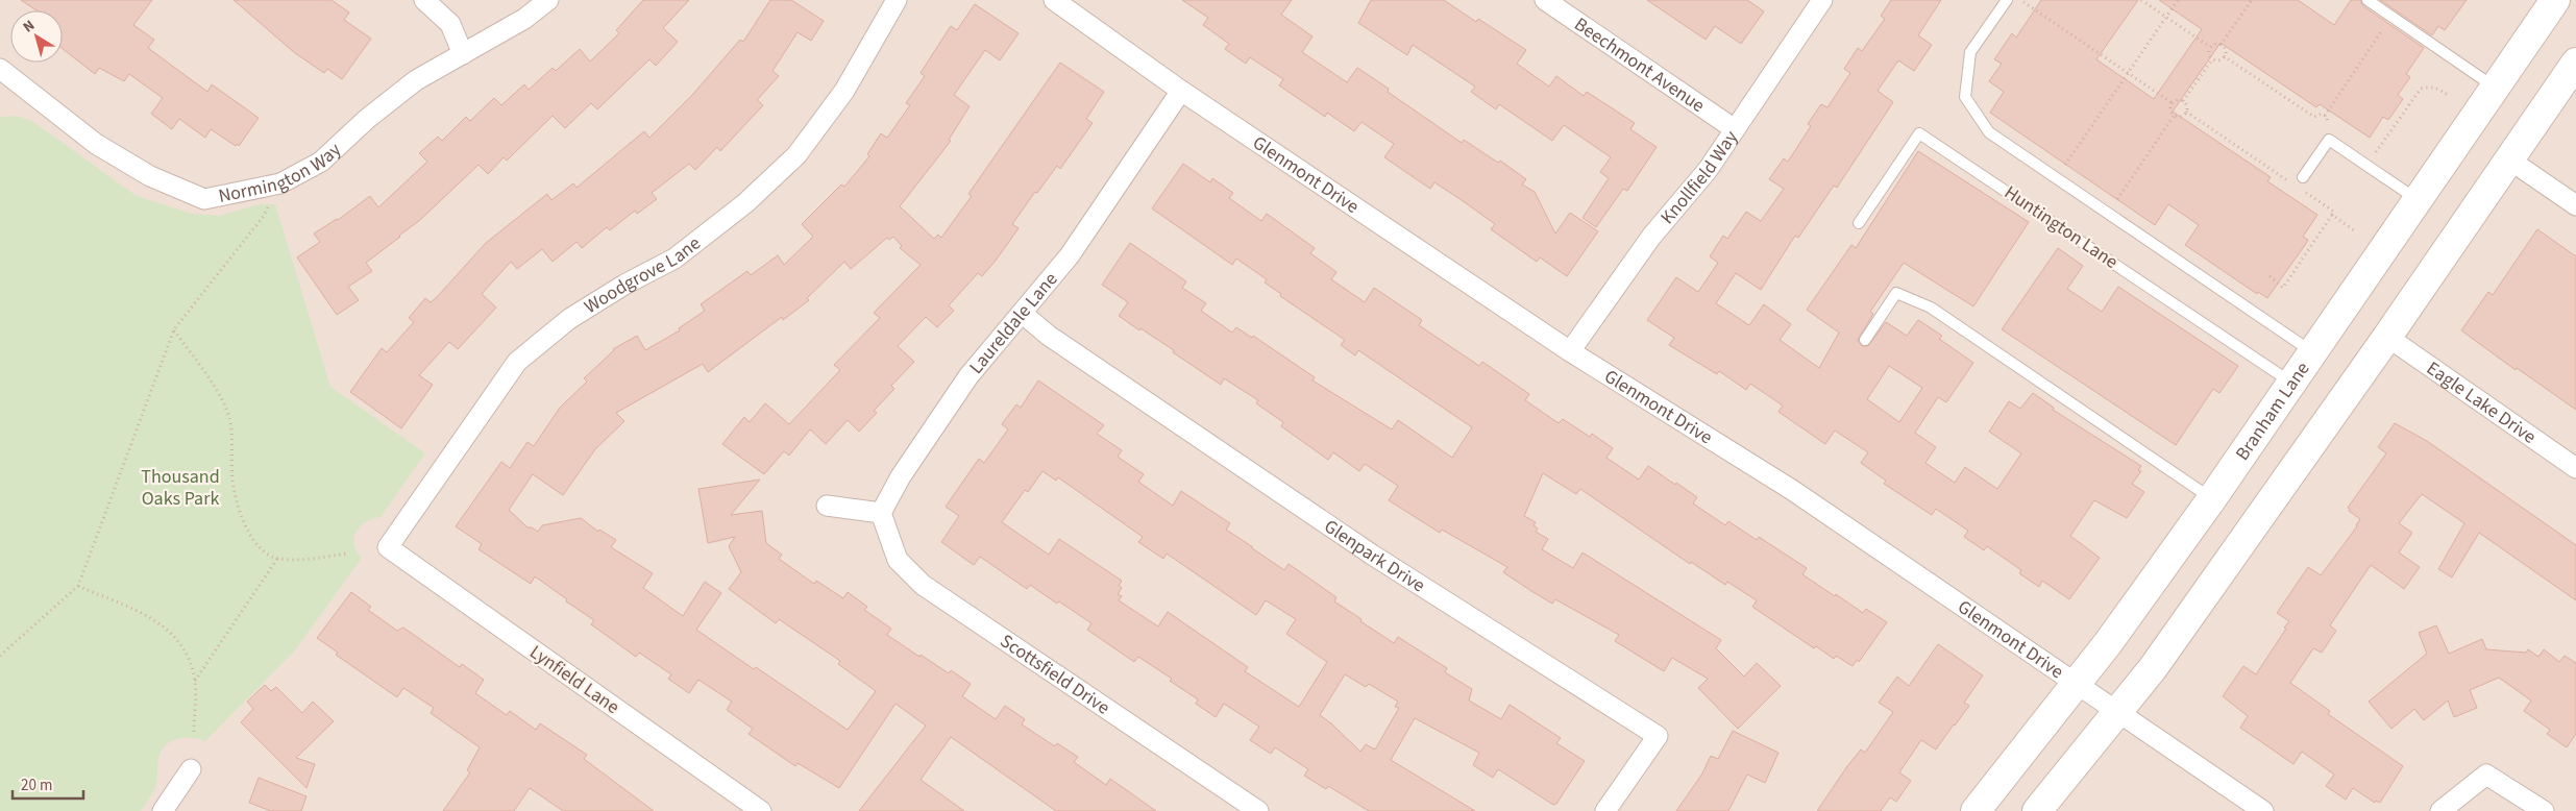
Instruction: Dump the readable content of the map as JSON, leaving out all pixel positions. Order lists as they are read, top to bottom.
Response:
{
  "streets": {
    "main road": ["Branham Lane"],
    "street": [
      "Beechmont Avenue",
      "Normington Way",
      "Glenmont Drive",
      "Knollfield Way",
      "Woodgrove Lane",
      "Laureldale Lane",
      "Eagle Lake Drive",
      "Glenpark Drive",
      "Scottsfield Drive",
      "Lynfield Lane"
    ],
    "lane": ["Huntington Lane"]
  },
  "crossings": [
    ["Beechmont Avenue", "Knollfield Way"],
    ["Glenmont Drive", "Knollfield Way"],
    ["Glenmont Drive", "Laureldale Lane"],
    ["Glenmont Drive", "Branham Lane"],
    ["Huntington Lane", "Branham Lane"],
    ["Woodgrove Lane", "Lynfield Lane"],
    ["Laureldale Lane", "Glenpark Drive"],
    ["Laureldale Lane", "Scottsfield Drive"]
  ],
  "parks": ["Thousand Oaks Park"],
  "scale_bar": "20 m",
  "north": "top left"
}
